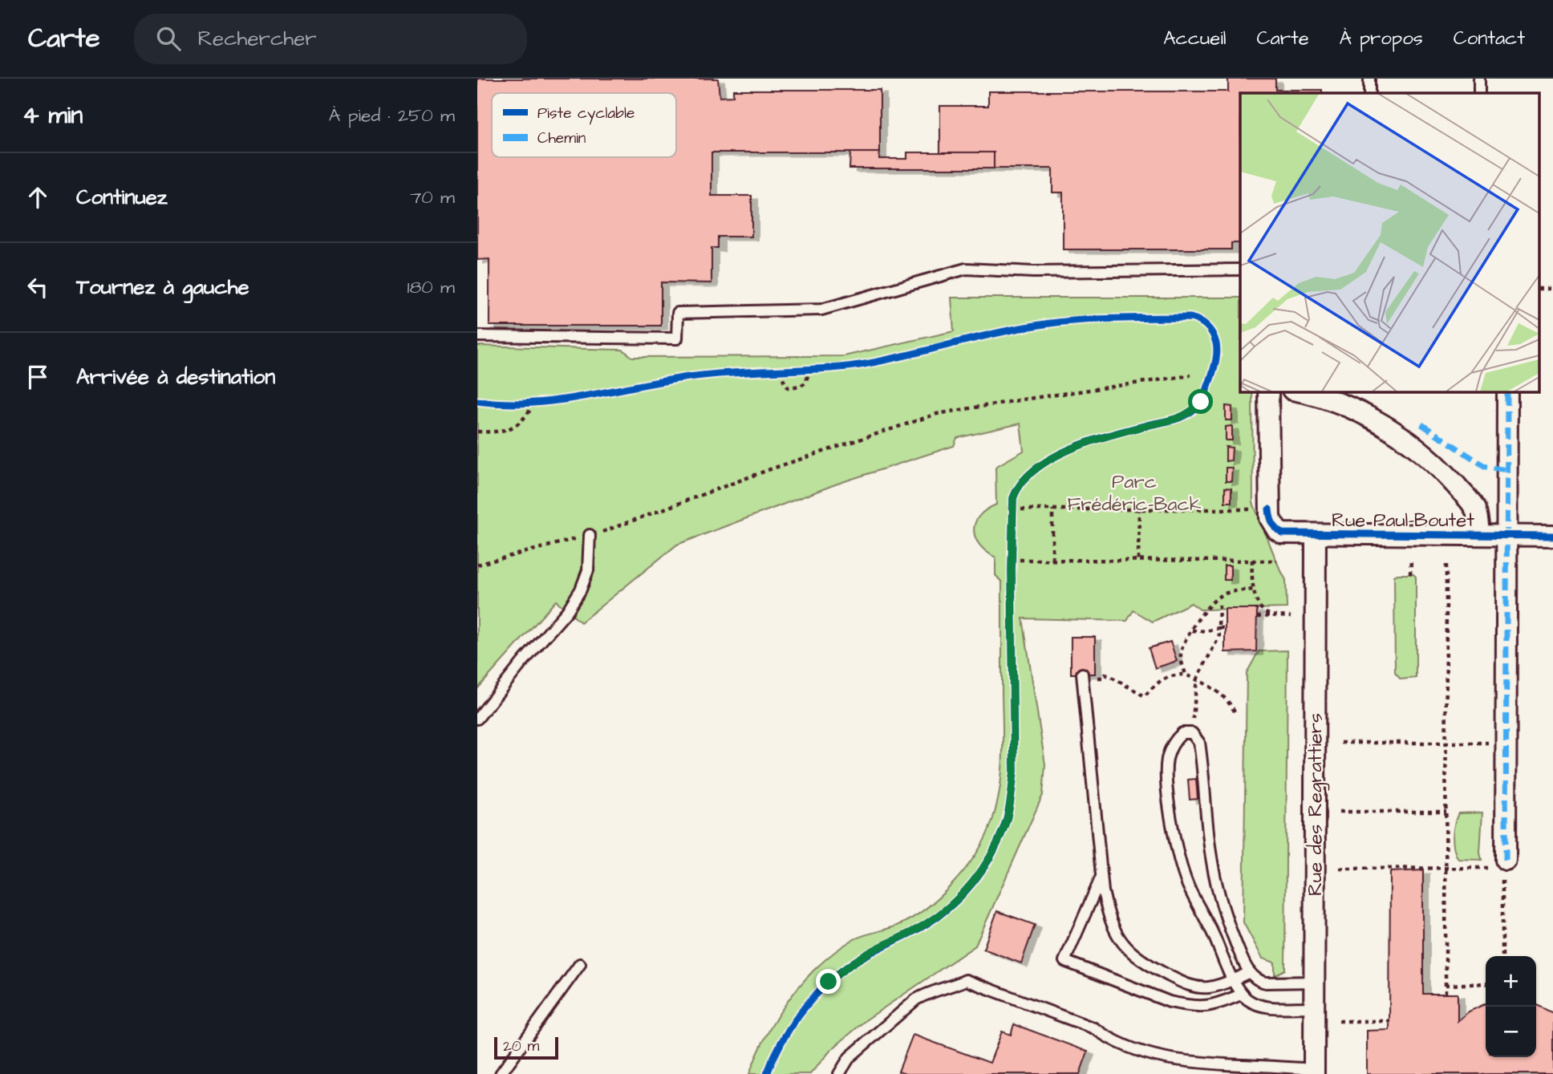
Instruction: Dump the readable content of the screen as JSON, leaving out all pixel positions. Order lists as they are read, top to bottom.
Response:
{
  "streets": {
    "street": ["Rue Paul-Boutet", "Rue des Regrattiers"]
  },
  "crossings": [
    ["Rue Paul-Boutet", "Rue des Regrattiers"]
  ],
  "parks": ["Parc Frédéric-Back"],
  "legend": ["Piste cyclable", "Chemin"],
  "scale_bar": "20 m",
  "page": {
    "header": "Carte",
    "search": "Rechercher",
    "nav": [
      "Accueil",
      "Carte",
      "À propos",
      "Contact"
    ],
    "heading": ["4 min", "À pied · 250 m"],
    "list": [
      ["Continuez", "70 m"],
      ["Tournez à gauche", "180 m"],
      "Arrivée à destination"
    ],
    "map_buttons": ["+", "−"],
    "scale": "20 m"
  }
}
